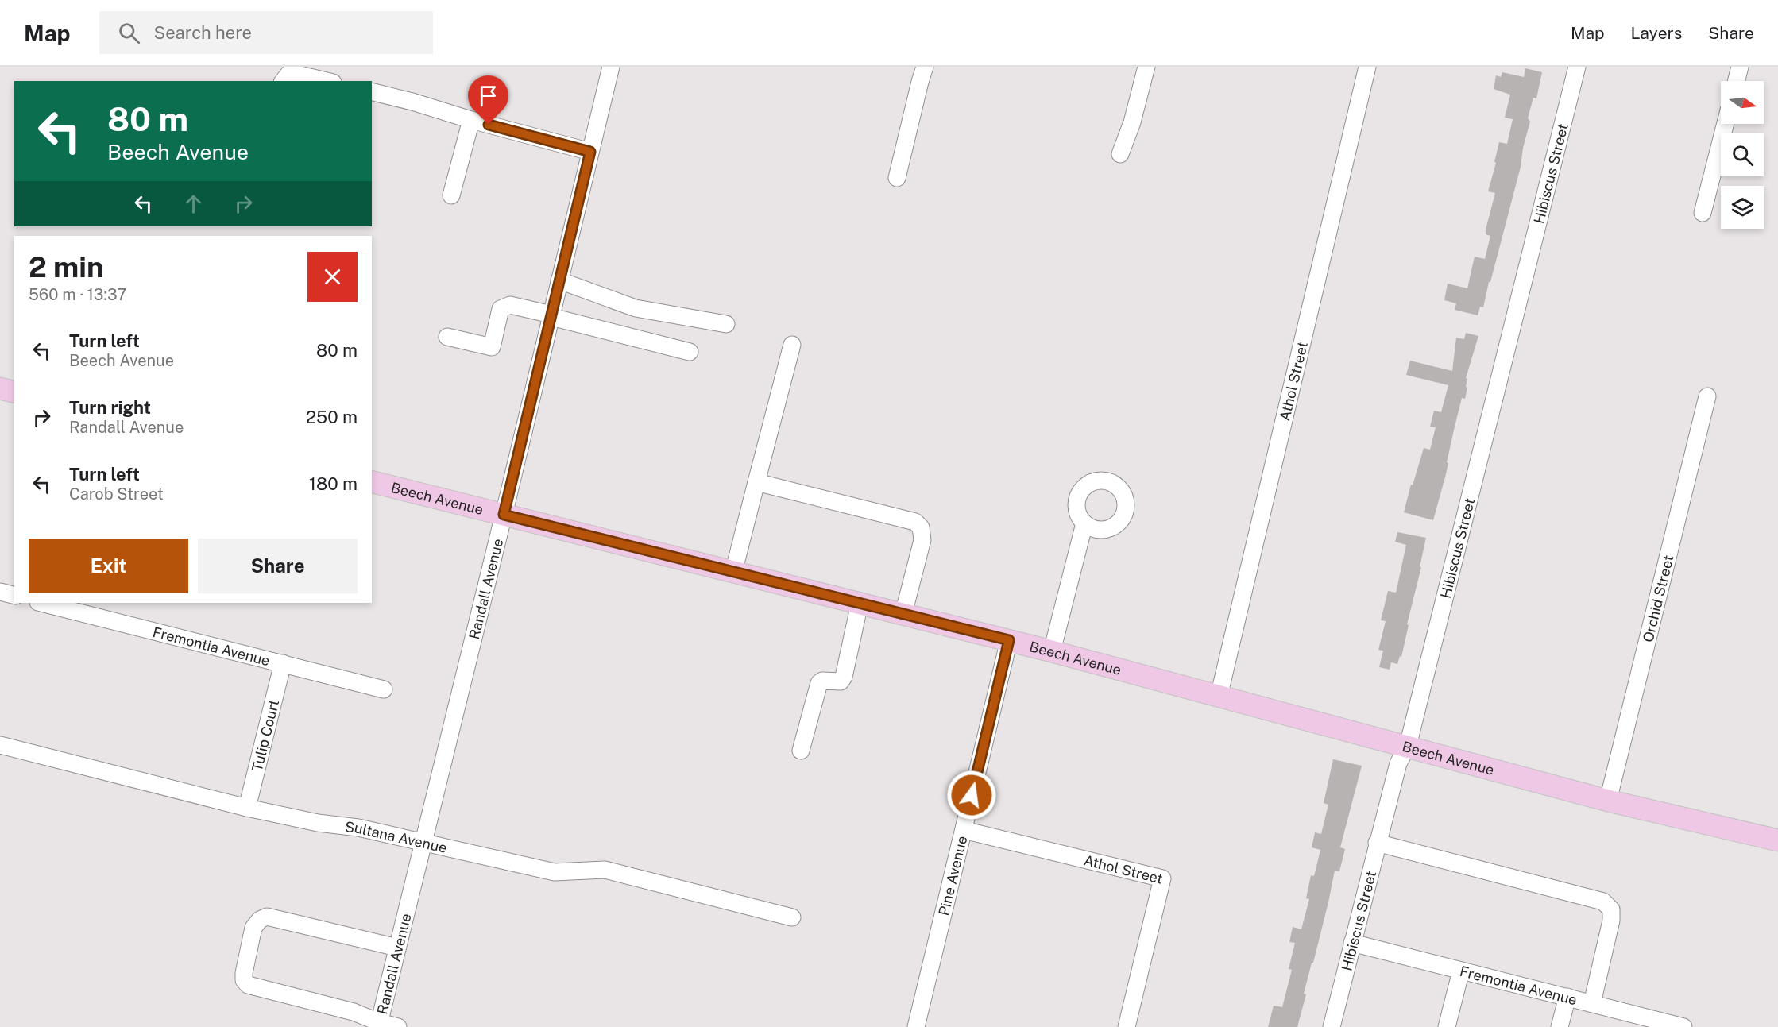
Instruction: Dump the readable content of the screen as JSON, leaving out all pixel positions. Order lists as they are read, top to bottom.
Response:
{
  "streets": {
    "main road": ["Beech Avenue"],
    "street": [
      "Hibiscus Street",
      "Athol Street",
      "Randall Avenue",
      "Orchid Street",
      "Fremontia Avenue",
      "Tulip Court",
      "Sultana Avenue",
      "Pine Avenue"
    ]
  },
  "crossings": [
    ["Hibiscus Street", "Beech Avenue"],
    ["Hibiscus Street", "Fremontia Avenue"],
    ["Athol Street", "Beech Avenue"],
    ["Athol Street", "Pine Avenue"],
    ["Beech Avenue", "Randall Avenue"],
    ["Beech Avenue", "Orchid Street"],
    ["Beech Avenue", "Pine Avenue"],
    ["Randall Avenue", "Sultana Avenue"],
    ["Fremontia Avenue", "Tulip Court"],
    ["Tulip Court", "Sultana Avenue"]
  ],
  "north": "right",
  "page": {
    "header": "Map",
    "search": "Search here",
    "nav": ["Map", "Layers", "Share"],
    "turn": ["80 m", "Beech Avenue"],
    "heading": ["2 min", "560 m · 13:37"],
    "list": [
      {
        "name": "Turn left",
        "note": "Beech Avenue",
        "value": "80 m"
      },
      {
        "name": "Turn right",
        "note": "Randall Avenue",
        "value": "250 m"
      },
      {
        "name": "Turn left",
        "note": "Carob Street",
        "value": "180 m"
      }
    ],
    "buttons": ["Exit", "Share"]
  }
}
